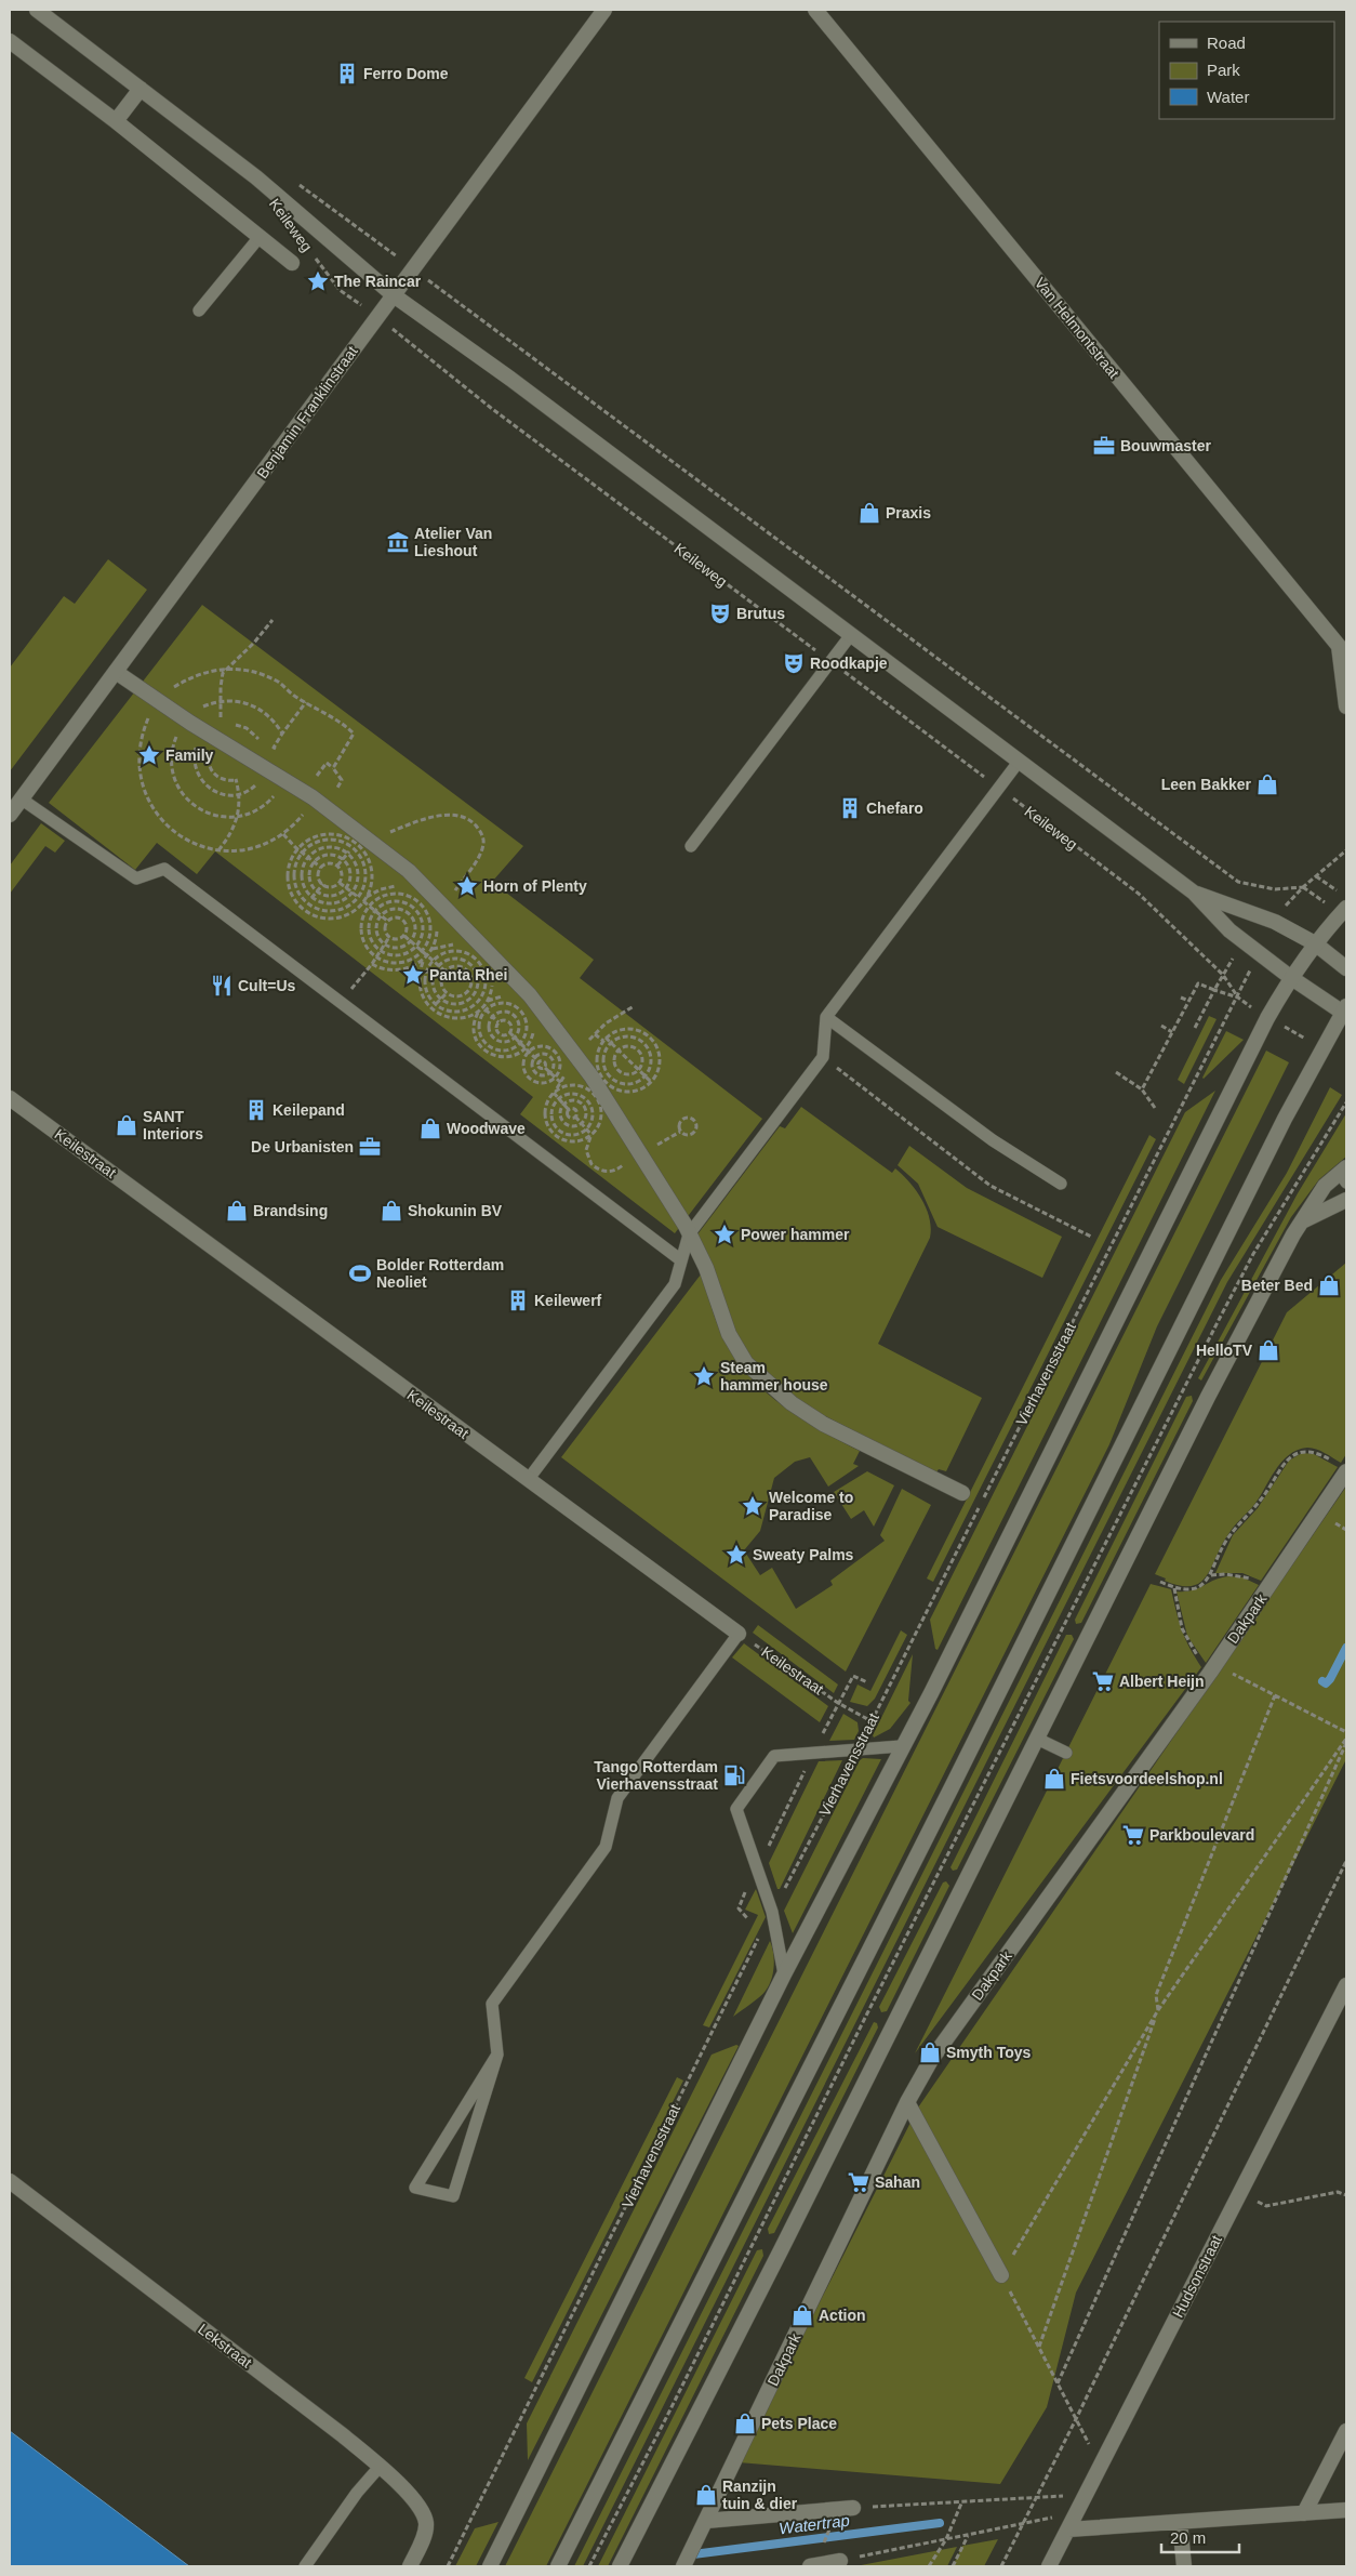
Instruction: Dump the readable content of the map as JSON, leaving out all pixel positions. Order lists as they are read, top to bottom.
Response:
{
  "streets": {
    "street": [
      "Keileweg",
      "Van Helmontstraat",
      "Benjamin Franklinstraat",
      "Keilestraat",
      "Dakpark",
      "Hudsonstraat",
      "Lekstraat"
    ],
    "path": ["Vierhavensstraat"]
  },
  "crossings": [
    ["Keileweg", "Benjamin Franklinstraat"],
    ["Keileweg", "Vierhavensstraat"],
    ["Keilestraat", "Vierhavensstraat"]
  ],
  "water": ["Watertrap"],
  "places": {
    "building": [
      "Ferro Dome",
      "Chefaro",
      "Keilepand",
      "Keilewerf"
    ],
    "place": [
      "The Raincar",
      "Family",
      "Horn of Plenty",
      "Panta Rhei",
      "Power hammer",
      "Steam hammer house",
      "Welcome to Paradise",
      "Sweaty Palms"
    ],
    "office": ["Bouwmaster", "De Urbanisten"],
    "shop": [
      "Praxis",
      "Leen Bakker",
      "SANT Interiors",
      "Woodwave",
      "Brandsing",
      "Shokunin BV",
      "Beter Bed",
      "HelloTV",
      "Fietsvoordeelshop.nl",
      "Smyth Toys",
      "Action",
      "Pets Place",
      "Ranzijn tuin & dier"
    ],
    "museum": ["Atelier Van Lieshout"],
    "theatre": ["Brutus", "Roodkapje"],
    "restaurant": ["Cult=Us"],
    "sports": ["Bolder Rotterdam Neoliet"],
    "supermarket": ["Albert Heijn", "Parkboulevard", "Sahan"],
    "fuel station": ["Tango Rotterdam Vierhavensstraat"]
  },
  "legend": ["Road", "Park", "Water"],
  "scale_bar": "20 m"
}
